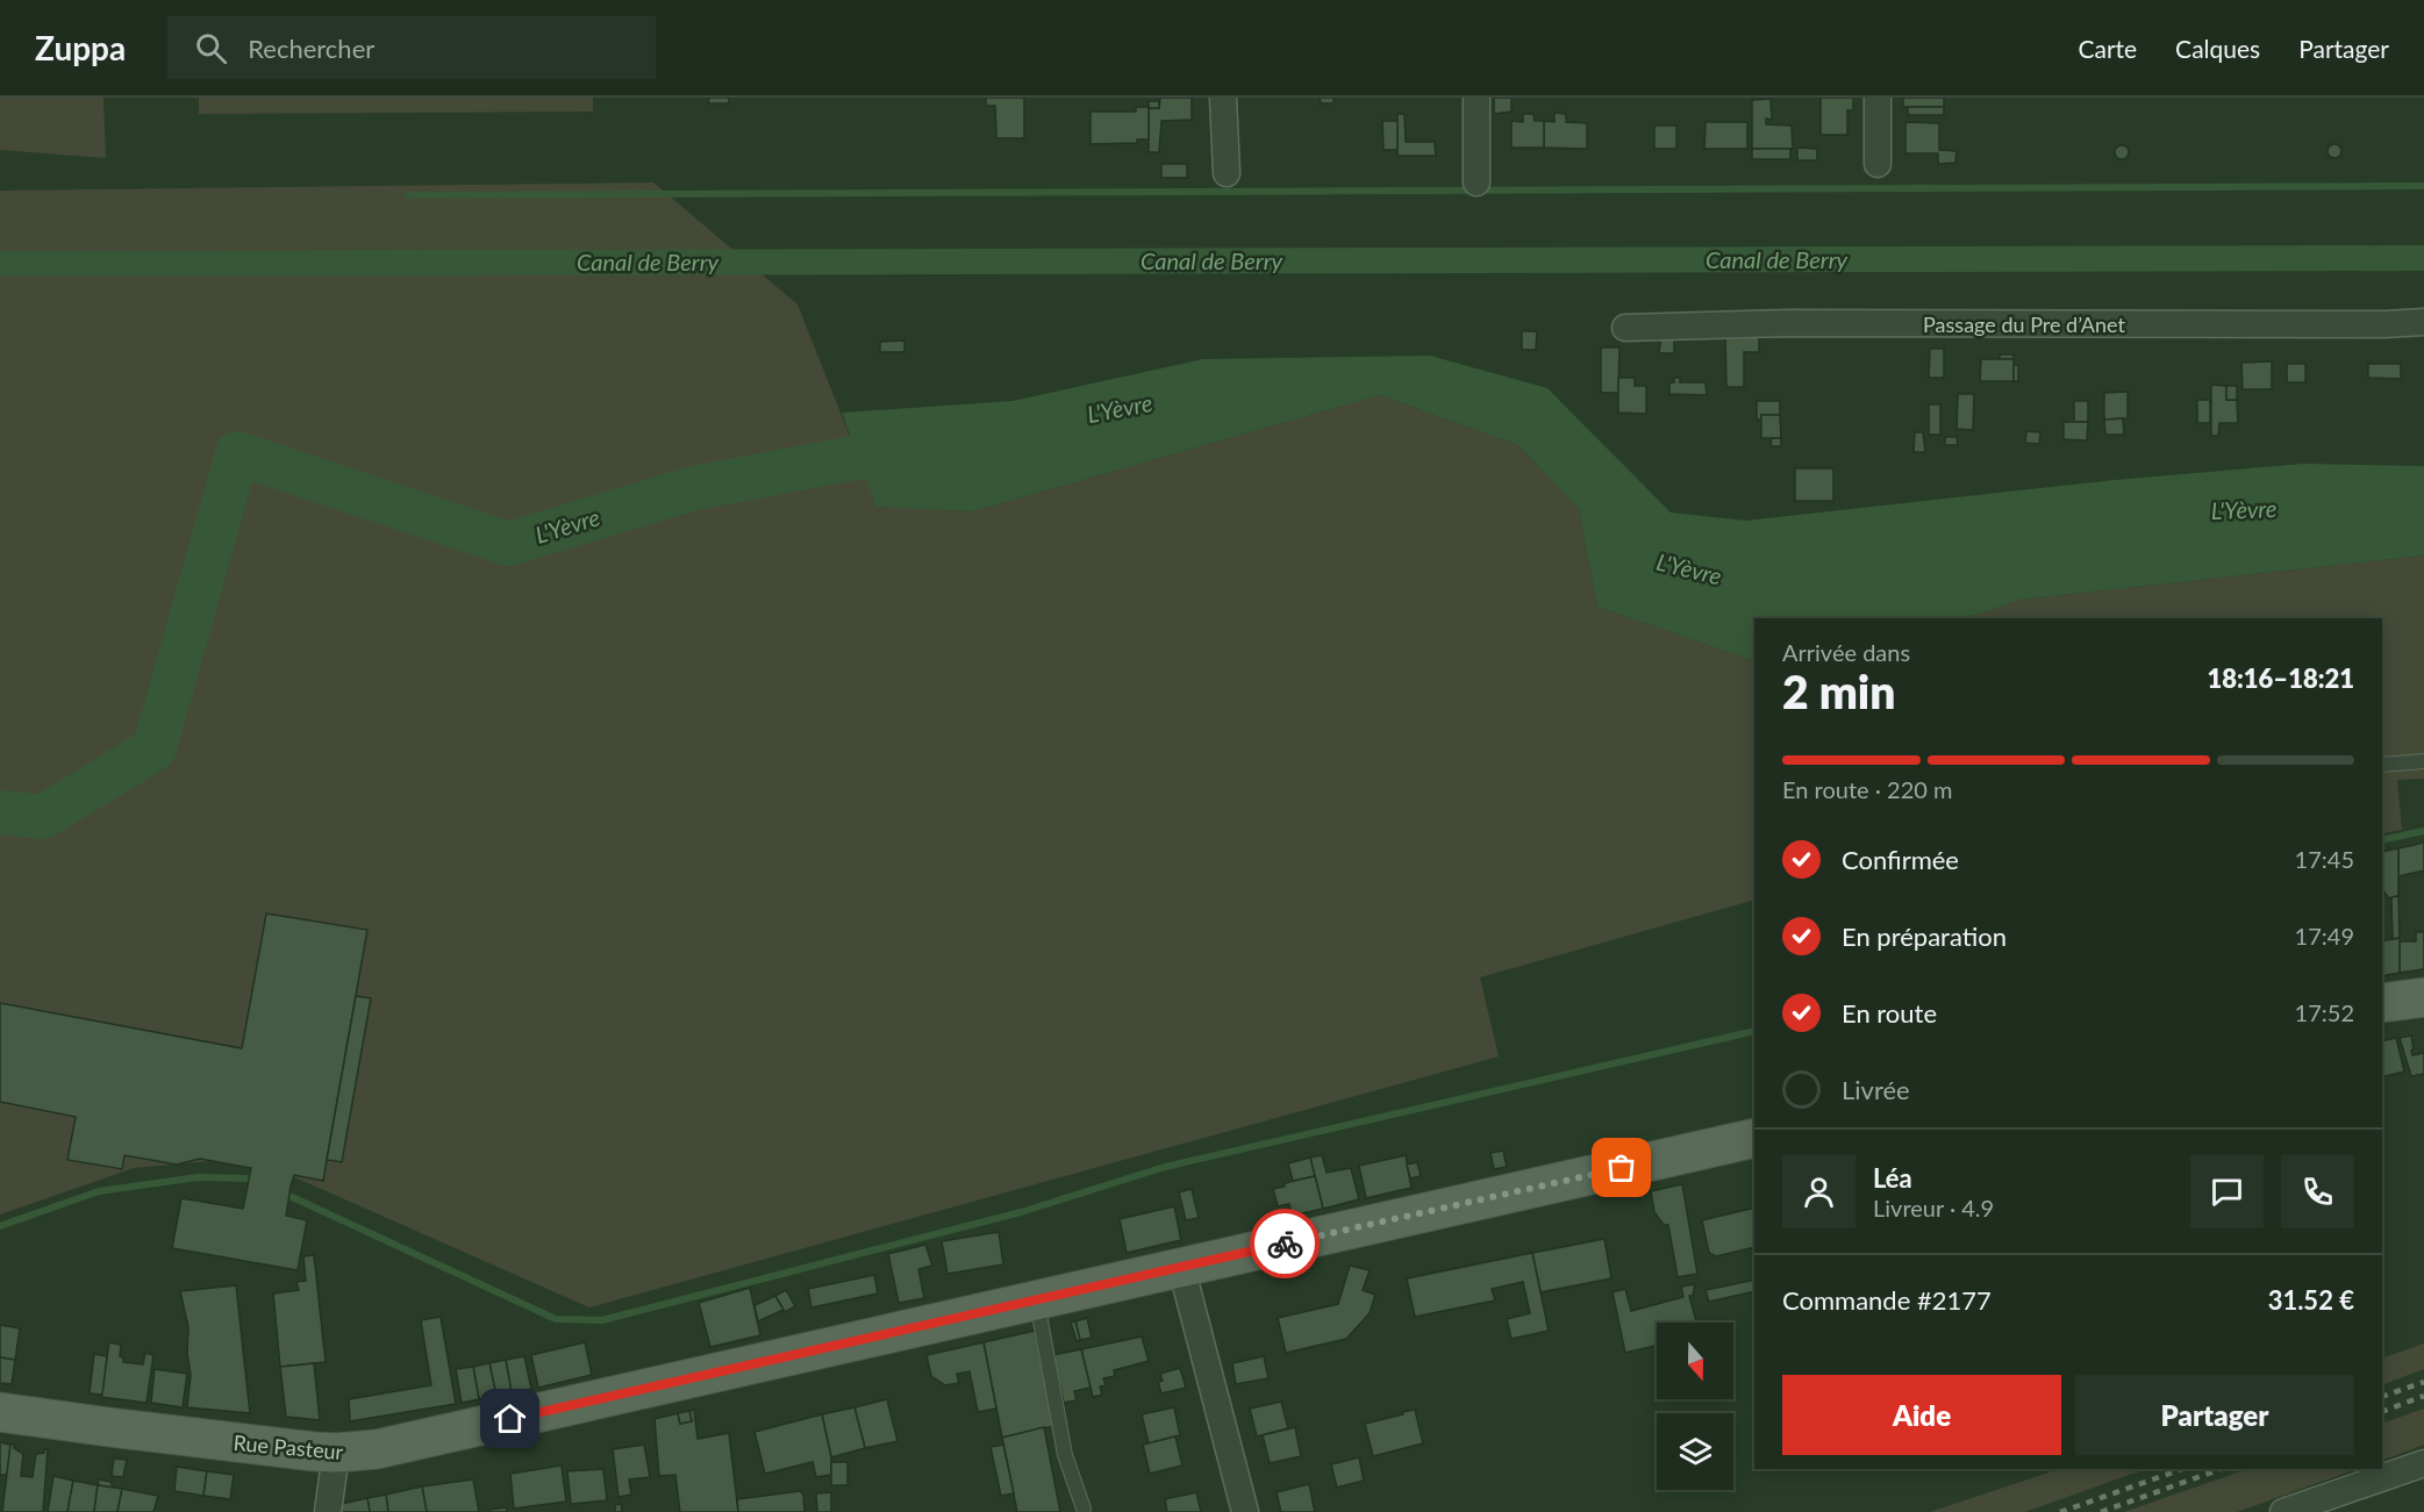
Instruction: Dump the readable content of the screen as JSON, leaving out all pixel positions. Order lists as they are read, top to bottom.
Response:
{
  "streets": {
    "main road": ["Rue Pasteur"],
    "street": ["Passage du Pre d’Anet"]
  },
  "water": ["Canal de Berry", "L'Yèvre"],
  "north": "bottom",
  "page": {
    "header": "Zuppa",
    "search": "Rechercher",
    "nav": ["Carte", "Calques", "Partager"],
    "heading": ["2 min", "Arrivée dans", "18:16–18:21"],
    "panel": [
      "Léa",
      "Livreur · 4.9",
      "Commande #2177",
      "31.52 €"
    ],
    "bar": "En route · 220 m",
    "list": [
      ["Confirmée", "17:45"],
      ["En préparation", "17:49"],
      ["En route", "17:52"],
      "Livrée"
    ],
    "buttons": ["Aide", "Partager"]
  }
}
